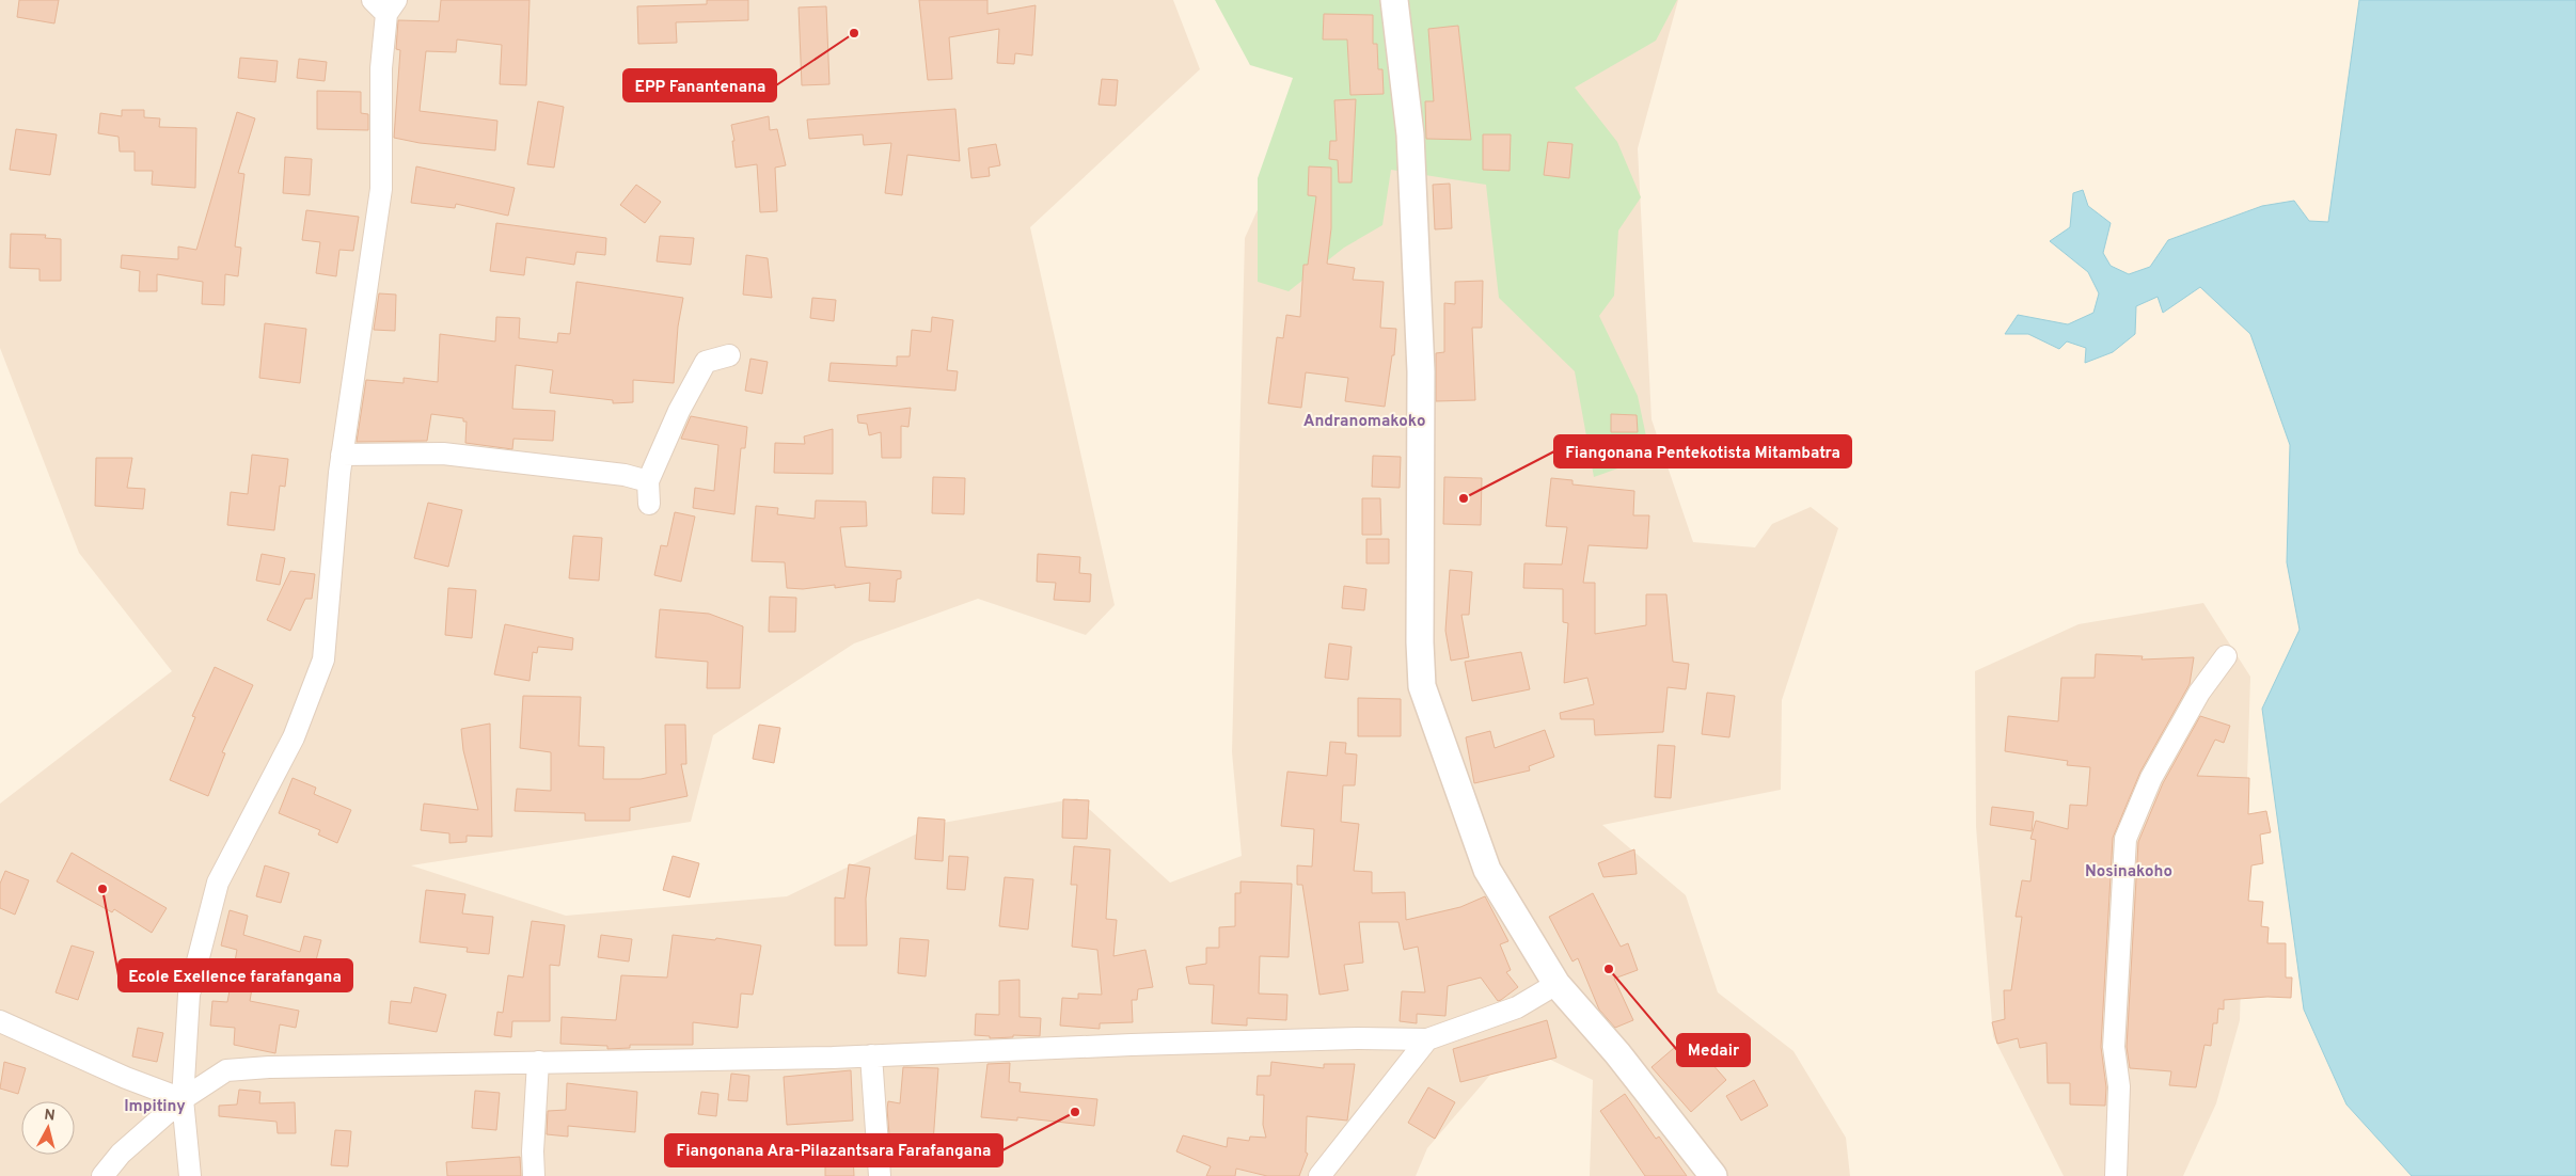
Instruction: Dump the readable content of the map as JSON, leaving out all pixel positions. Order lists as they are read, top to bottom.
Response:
{
  "districts": ["Andranomakoko", "Nosinakoho", "Impitiny"],
  "places": [
    "EPP Fanantenana",
    "Fiangonana Pentekotista Mitambatra",
    "Ecole Exellence farafangana",
    "Medair",
    "Fiangonana Ara-Pilazantsara Farafangana"
  ],
  "north": "top"
}
